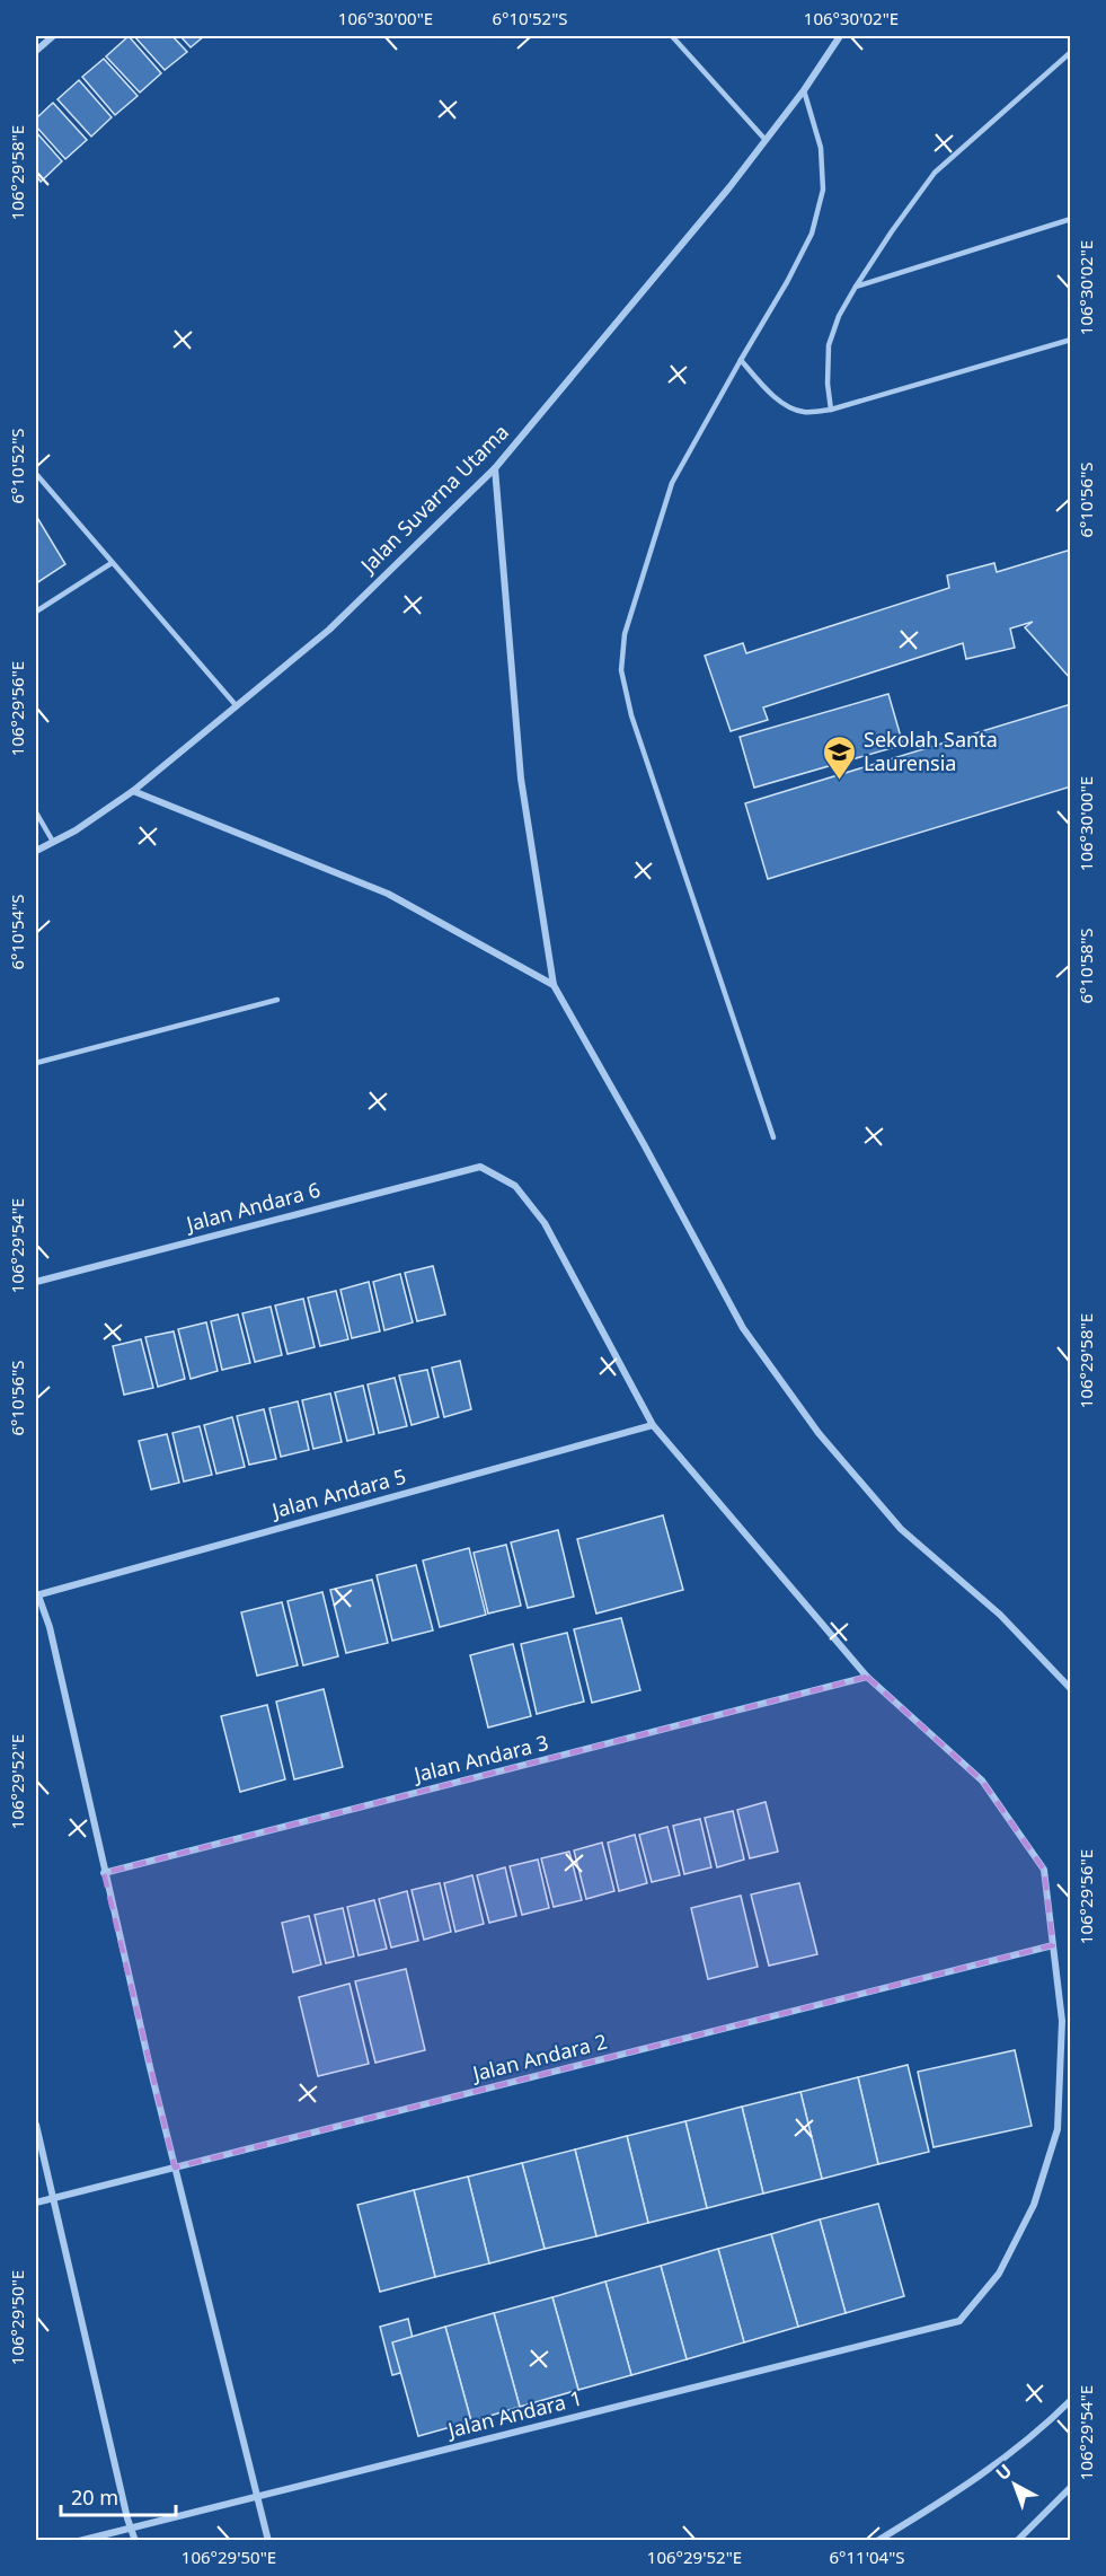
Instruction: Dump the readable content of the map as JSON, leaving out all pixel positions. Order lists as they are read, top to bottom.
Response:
{
  "streets": {
    "street": [
      "Jalan Suvarna Utama",
      "Jalan Andara 6",
      "Jalan Andara 5",
      "Jalan Andara 3",
      "Jalan Andara 2",
      "Jalan Andara 1"
    ]
  },
  "crossings": [
    ["Jalan Andara 6", "Jalan Andara 5"],
    ["Jalan Andara 2", "Jalan Andara 1"]
  ],
  "places": {
    "school or university": ["Sekolah Santa Laurensia"]
  },
  "scale_bar": "20 m",
  "north": "top left",
  "coordinates": [
    "106°30'00\"E",
    "6°10'52\"S",
    "106°30'02\"E",
    "106°29'58\"E",
    "6°10'56\"S",
    "106°29'56\"E",
    "6°10'54\"S",
    "6°10'58\"S",
    "106°29'54\"E",
    "106°29'52\"E",
    "106°29'50\"E",
    "6°11'04\"S"
  ]
}
